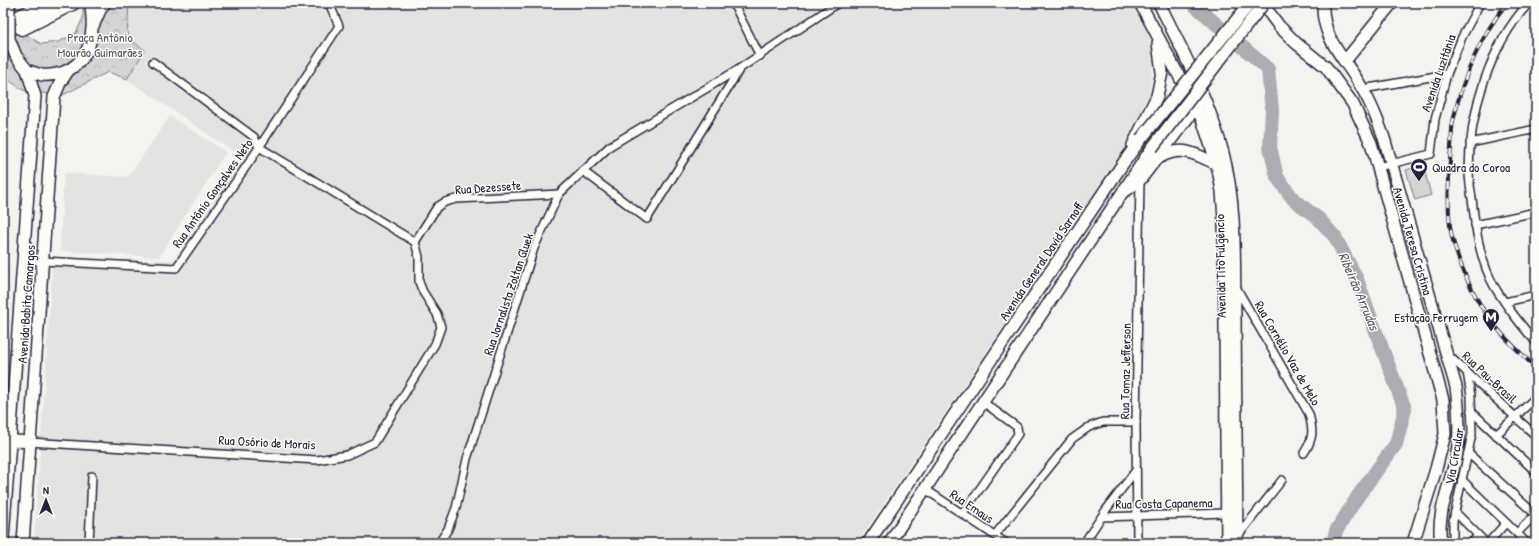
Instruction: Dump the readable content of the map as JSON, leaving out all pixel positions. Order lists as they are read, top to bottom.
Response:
{
  "streets": {
    "main road": [
      "Avenida Teresa Cristina",
      "Avenida General David Sarnoff",
      "Avenida Tito Fulgêncio",
      "Avenida Babita Camargos",
      "Rua Osório de Morais"
    ],
    "street": [
      "Avenida Luzitânia",
      "Rua Dezessete",
      "Rua Antônio Gonçalves Neto",
      "Rua Jornalista Zoltan Gluek",
      "Rua Cornélio Vaz de Melo",
      "Rua Tomaz Jefferson",
      "Rua Pau-Brasil",
      "Via Circular",
      "Rua Costa Capanema",
      "Rua Emaus"
    ]
  },
  "crossings": [
    ["Avenida Luzitânia", "Avenida Teresa Cristina"],
    ["Rua Dezessete", "Rua Jornalista Zoltan Gluek"],
    ["Rua Dezessete", "Rua Osório de Morais"],
    ["Rua Antônio Gonçalves Neto", "Avenida Babita Camargos"],
    ["Avenida Teresa Cristina", "Rua Pau-Brasil"],
    ["Avenida Tito Fulgêncio", "Rua Cornélio Vaz de Melo"],
    ["Avenida Tito Fulgêncio", "Rua Costa Capanema"],
    ["Avenida Babita Camargos", "Rua Osório de Morais"],
    ["Rua Tomaz Jefferson", "Rua Costa Capanema"],
    ["Rua Pau-Brasil", "Via Circular"]
  ],
  "water": ["Ribeirão Arrudas"],
  "parks": ["Praça Antônio Mourão Guimarães"],
  "places": {
    "sports": ["Quadra do Coroa"],
    "metro station": ["Estação Ferrugem"]
  },
  "north": "top"
}
